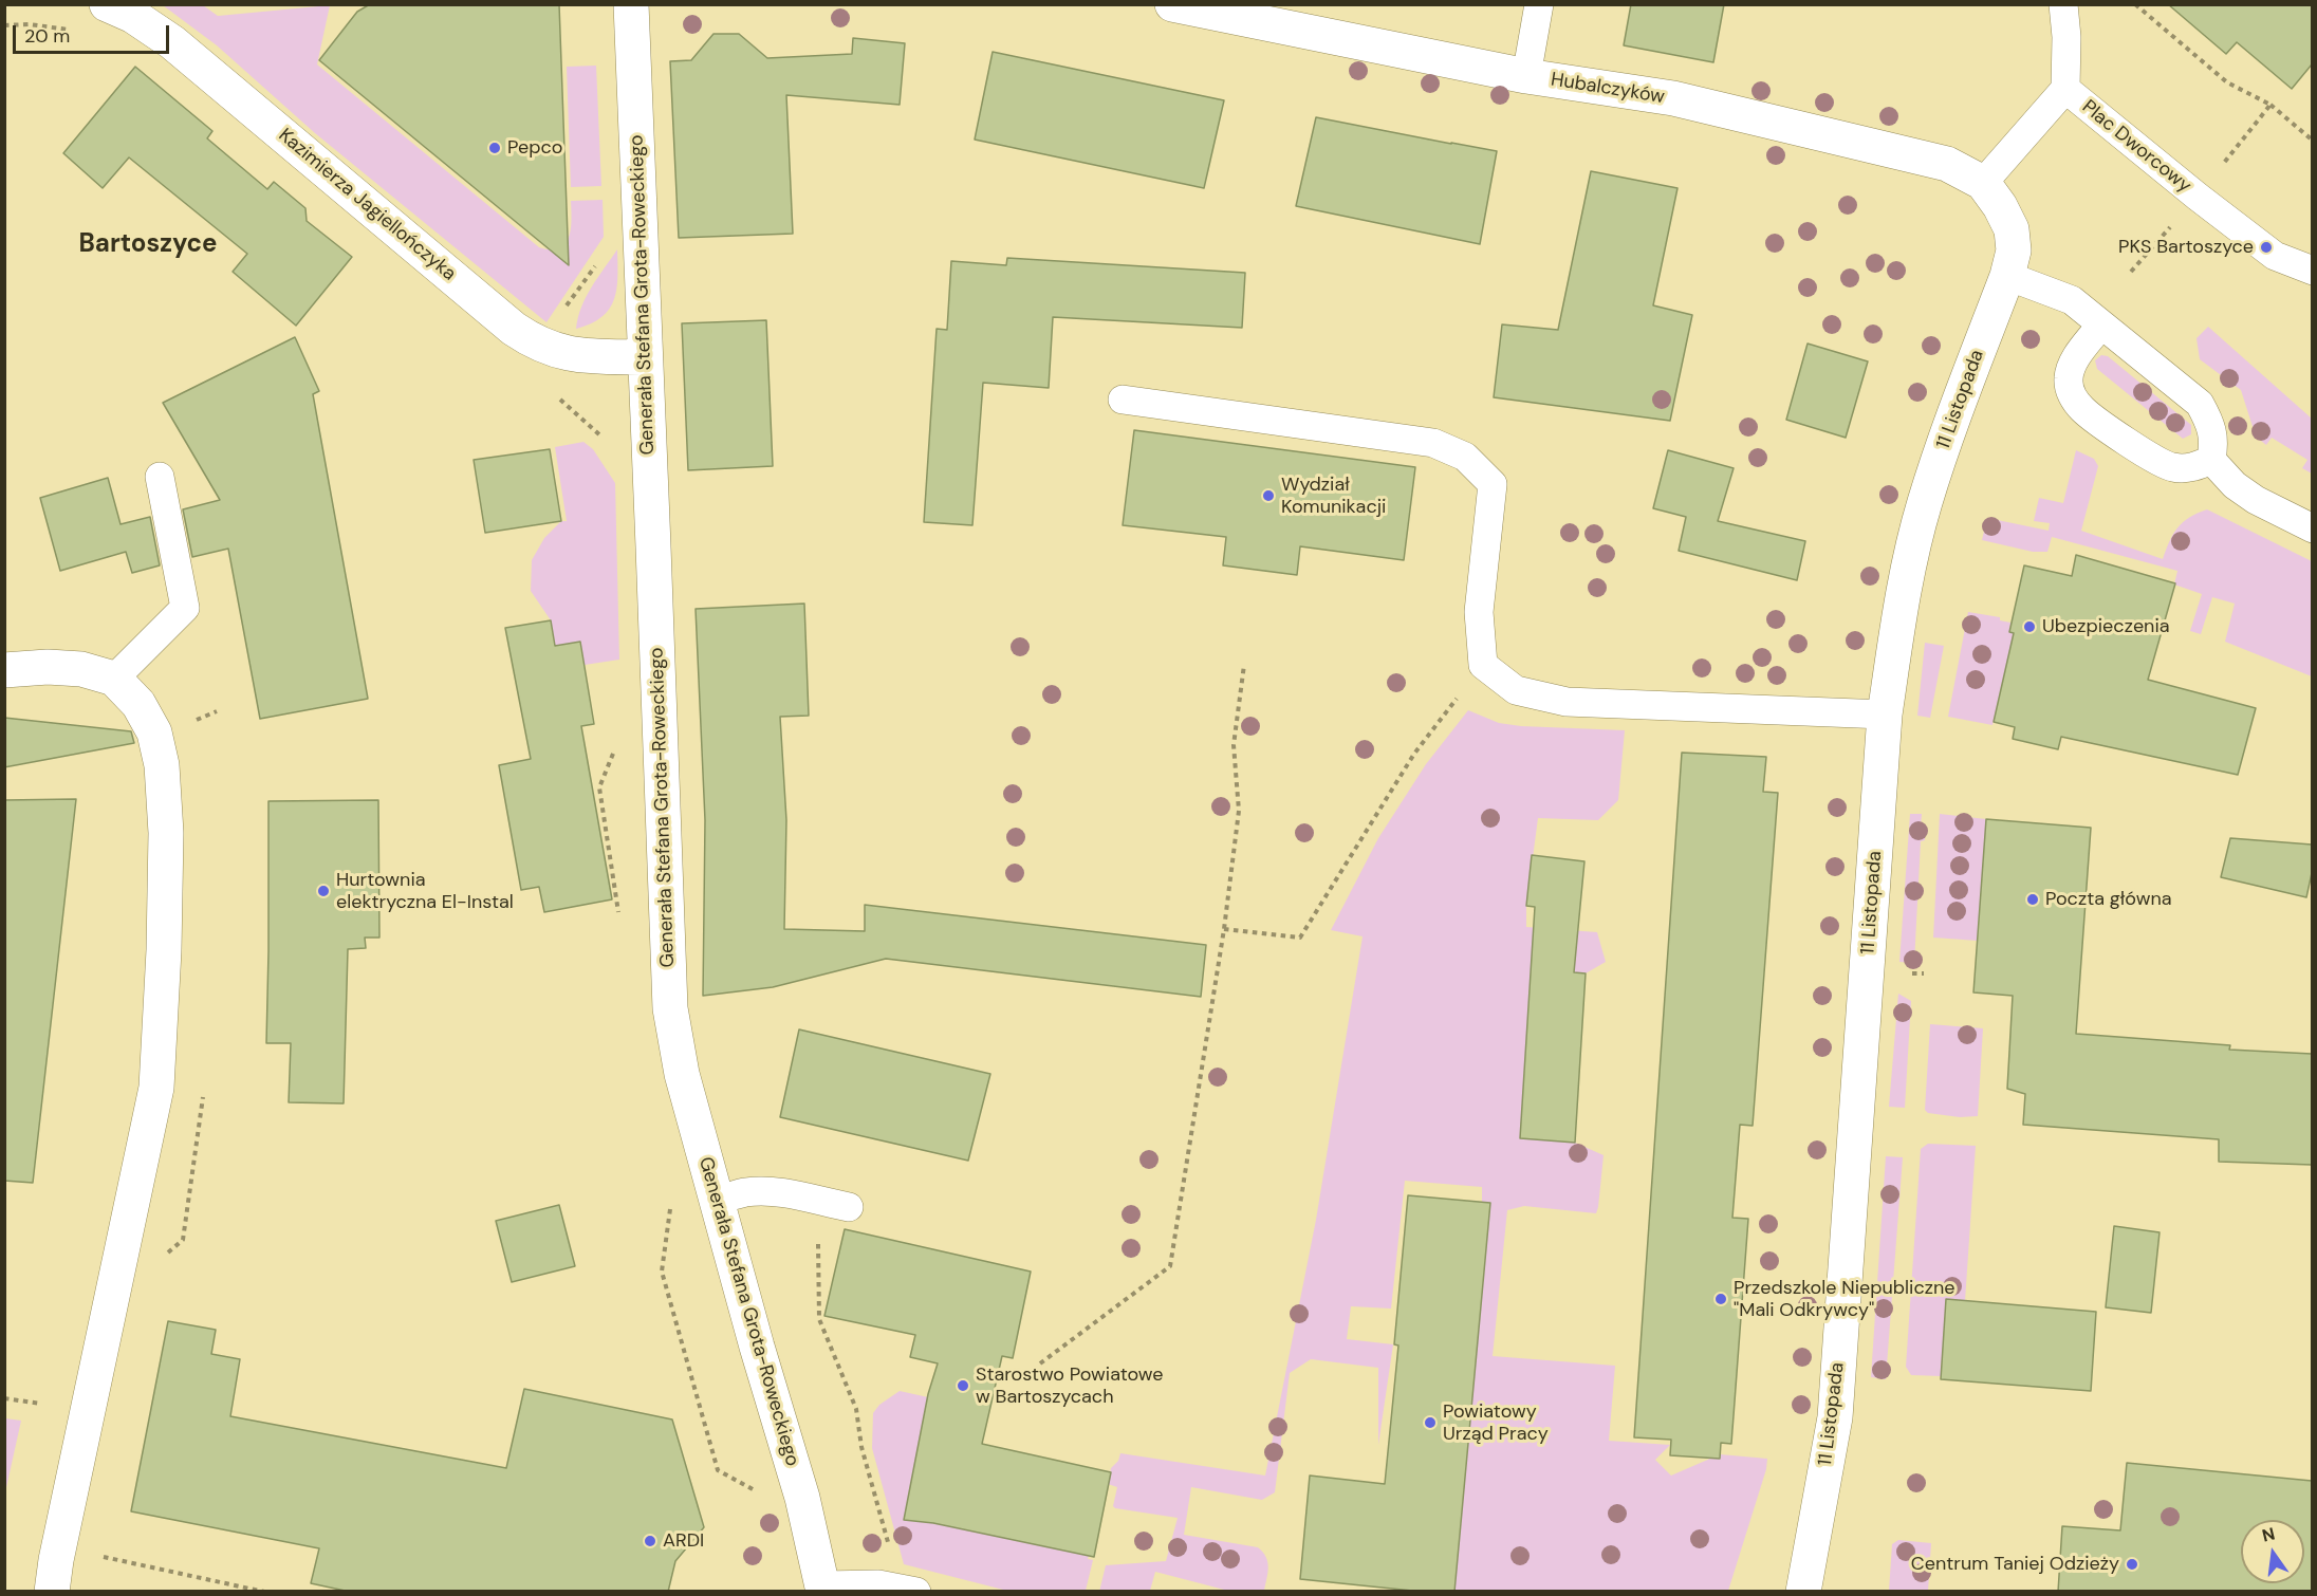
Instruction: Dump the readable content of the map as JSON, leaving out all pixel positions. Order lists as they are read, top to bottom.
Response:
{
  "streets": {
    "street": [
      "Hubalczyków",
      "Kazimierza Jagiellończyka",
      "Generała Stefana Grota-Roweckiego",
      "11 Listopada"
    ],
    "lane": ["Plac Dworcowy"]
  },
  "crossings": [
    ["Hubalczyków", "Plac Dworcowy"],
    ["Hubalczyków", "11 Listopada"],
    ["Kazimierza Jagiellończyka", "Generała Stefana Grota-Roweckiego"]
  ],
  "districts": ["Bartoszyce"],
  "places": [
    "Pepco",
    "PKS Bartoszyce",
    "Wydział Komunikacji",
    "Ubezpieczenia",
    "Hurtownia elektryczna El-Instal",
    "Poczta główna",
    "Przedszkole Niepubliczne \"Mali Odkrywcy\"",
    "Starostwo Powiatowe w Bartoszycach",
    "Powiatowy Urząd Pracy",
    "ARDI",
    "Centrum Taniej Odzieży"
  ],
  "scale_bar": "20 m",
  "north": "top"
}
